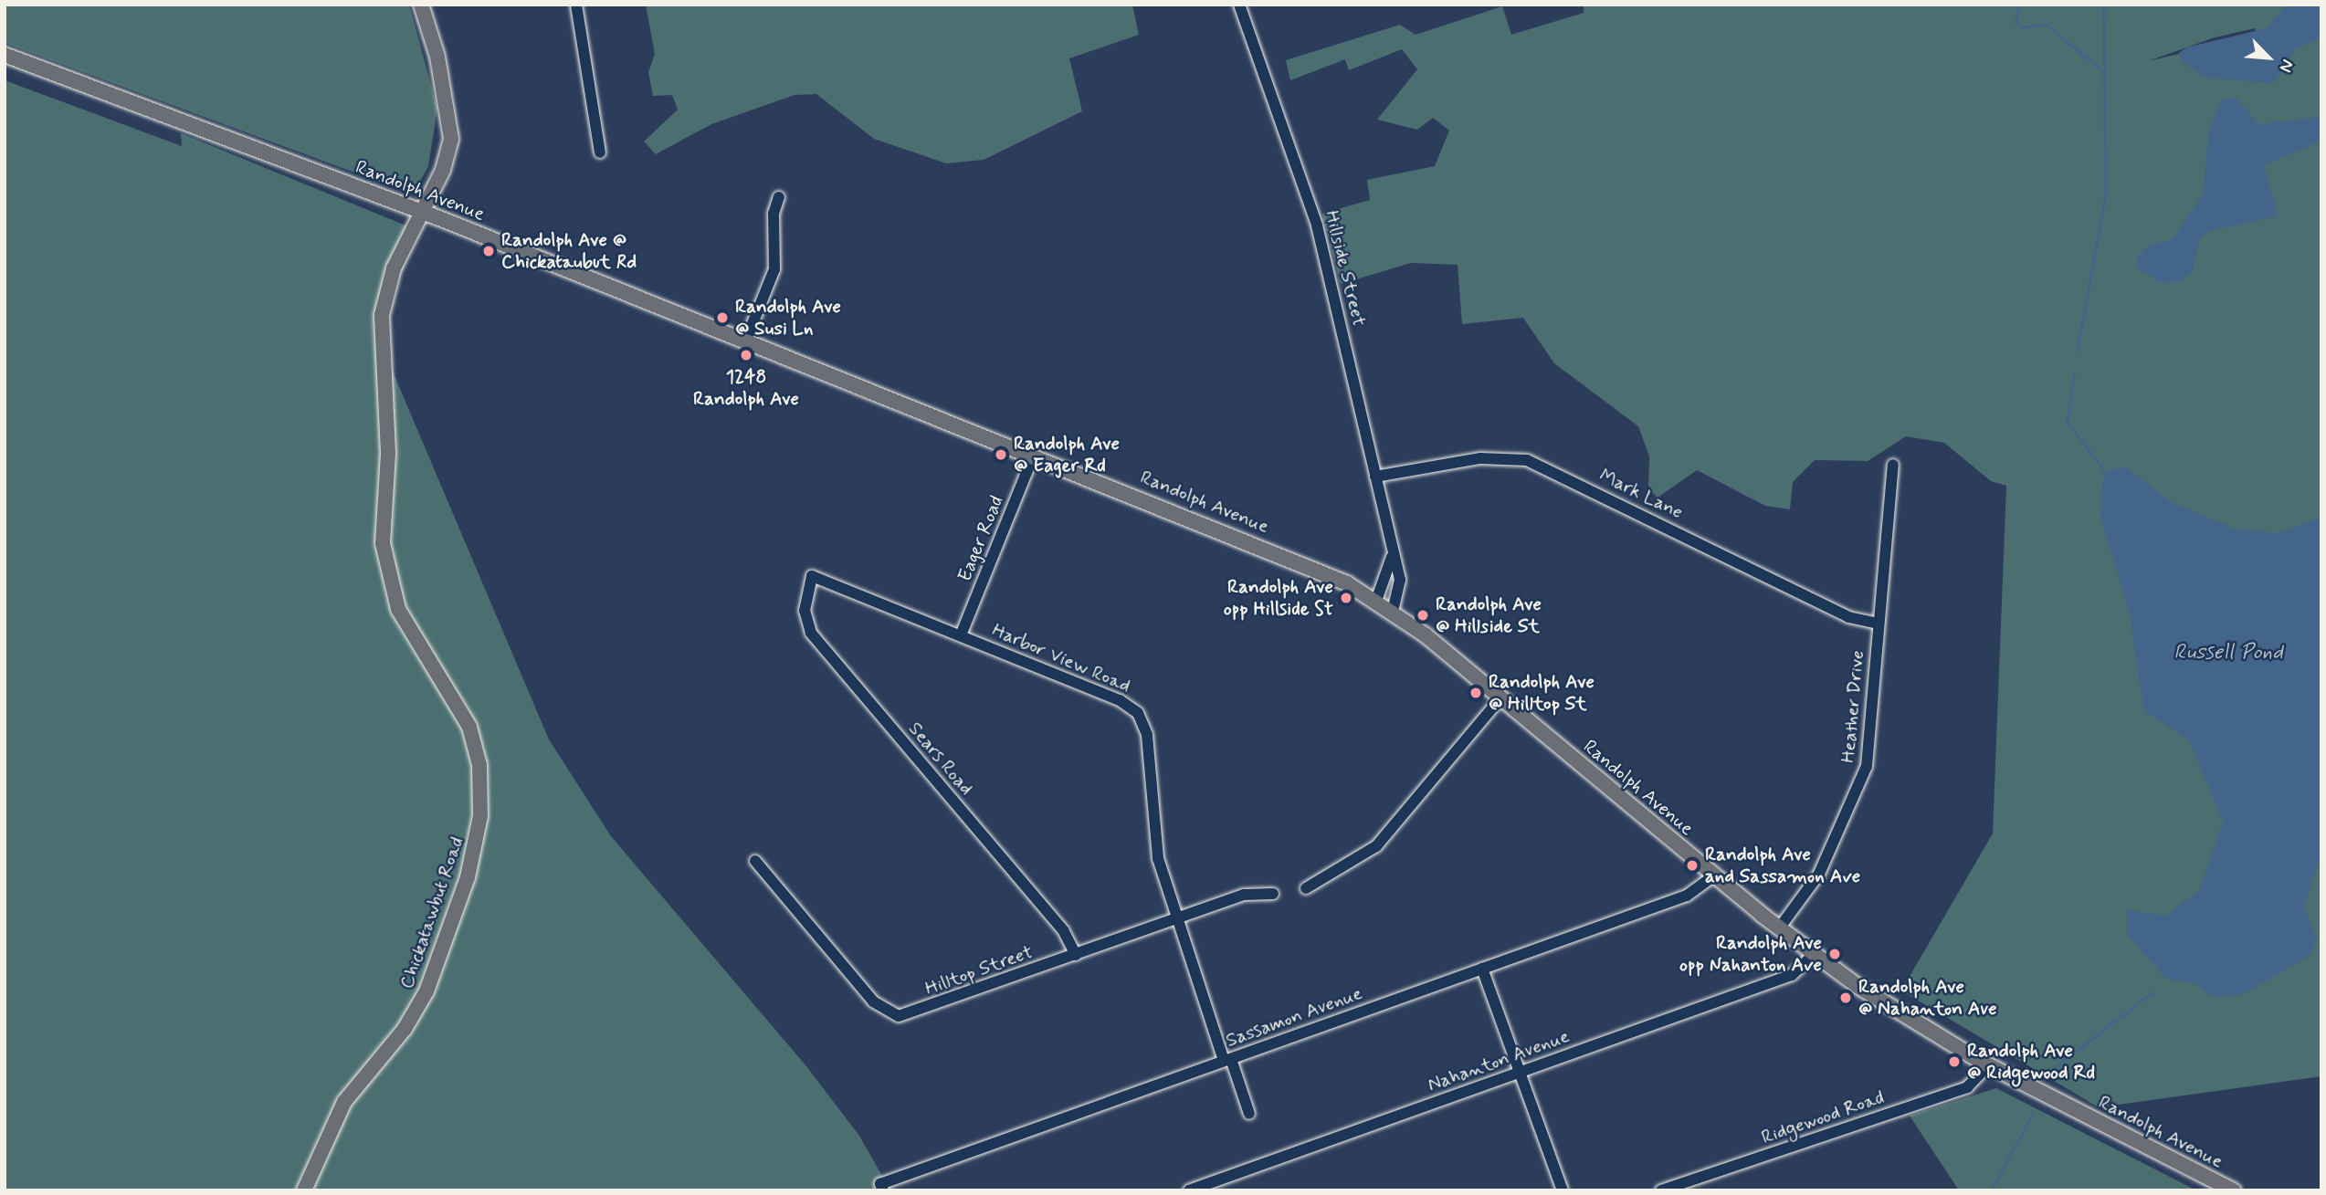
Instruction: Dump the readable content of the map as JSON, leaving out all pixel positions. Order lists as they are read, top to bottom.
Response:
{
  "streets": {
    "main road": ["Randolph Avenue", "Chickatawbut Road"],
    "street": [
      "Hillside Street",
      "Mark Lane",
      "Eager Road",
      "Harbor View Road",
      "Heather Drive",
      "Sears Road",
      "Hilltop Street",
      "Sassamon Avenue",
      "Nahanton Avenue",
      "Ridgewood Road"
    ]
  },
  "crossings": [
    ["Randolph Avenue", "Hillside Street"],
    ["Randolph Avenue", "Eager Road"],
    ["Randolph Avenue", "Heather Drive"],
    ["Randolph Avenue", "Chickatawbut Road"],
    ["Randolph Avenue", "Sassamon Avenue"],
    ["Randolph Avenue", "Nahanton Avenue"],
    ["Randolph Avenue", "Ridgewood Road"],
    ["Hillside Street", "Mark Lane"],
    ["Mark Lane", "Heather Drive"],
    ["Eager Road", "Harbor View Road"],
    ["Harbor View Road", "Sears Road"],
    ["Harbor View Road", "Hilltop Street"],
    ["Harbor View Road", "Sassamon Avenue"],
    ["Sears Road", "Hilltop Street"]
  ],
  "water": ["Russell Pond"],
  "places": [
    "Randolph Ave @ Chickataubut Rd",
    "Randolph Ave @ Susi Ln",
    "1248 Randolph Ave",
    "Randolph Ave @ Eager Rd",
    "Randolph Ave opp Hillside St",
    "Randolph Ave @ Hillside St",
    "Randolph Ave @ Hilltop St",
    "Randolph Ave and Sassamon Ave",
    "Randolph Ave opp Nahanton Ave",
    "Randolph Ave @ Nahanton Ave",
    "Randolph Ave @ Ridgewood Rd"
  ],
  "north": "bottom right"
}
